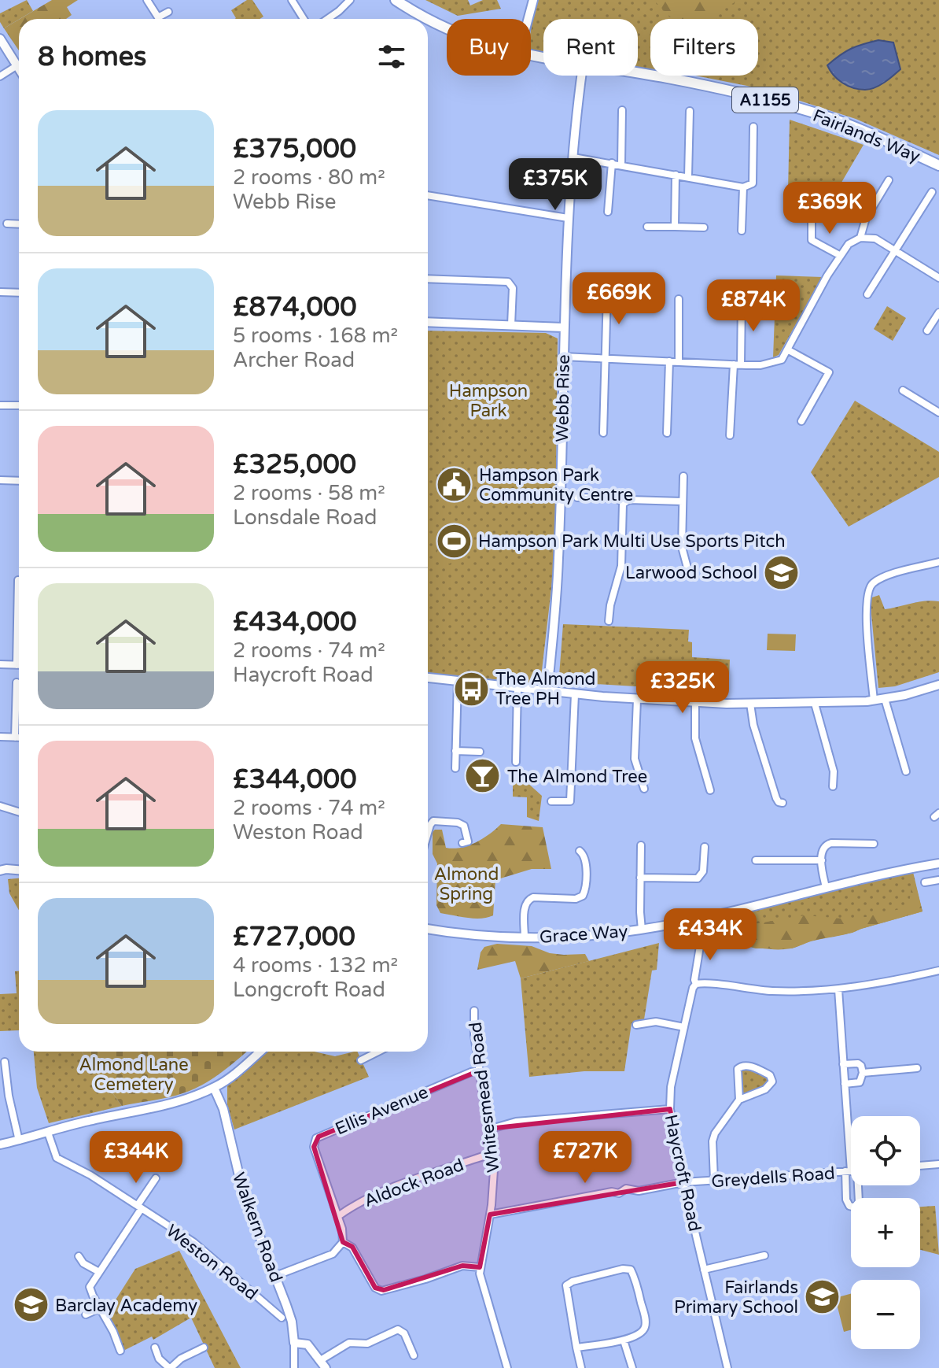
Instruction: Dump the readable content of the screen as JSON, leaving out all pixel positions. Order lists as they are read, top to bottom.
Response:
{
  "streets": {
    "main road": ["A1155", "Fairlands Way"],
    "street": [
      "Webb Rise",
      "Grace Way",
      "Whitesmead Road",
      "Ellis Avenue",
      "Haycroft Road",
      "Greydells Road",
      "Aldock Road",
      "Walkern Road",
      "Weston Road"
    ]
  },
  "crossings": [
    ["Whitesmead Road", "Ellis Avenue"],
    ["Whitesmead Road", "Greydells Road"],
    ["Whitesmead Road", "Aldock Road"],
    ["Ellis Avenue", "Aldock Road"],
    ["Haycroft Road", "Greydells Road"]
  ],
  "parks": ["Hampson Park", "Almond Spring", "Almond Lane Cemetery"],
  "places": {
    "public building": ["Hampson Park Community Centre"],
    "sports": ["Hampson Park Multi Use Sports Pitch"],
    "school or university": ["Larwood School", "Fairlands Primary School", "Barclay Academy"],
    "bus stop": ["The Almond Tree PH"],
    "bar": ["The Almond Tree"]
  },
  "page": {
    "chip": ["Buy", "Rent", "Filters"],
    "heading": "8 homes",
    "list": [
      {
        "name": "£375,000",
        "note": "2 rooms · 80 m² · Webb Rise"
      },
      {
        "name": "£874,000",
        "note": "5 rooms · 168 m² · Archer Road"
      },
      {
        "name": "£325,000",
        "note": "2 rooms · 58 m² · Lonsdale Road"
      },
      {
        "name": "£434,000",
        "note": "2 rooms · 74 m² · Haycroft Road"
      },
      {
        "name": "£344,000",
        "note": "2 rooms · 74 m² · Weston Road"
      },
      {
        "name": "£727,000",
        "note": "4 rooms · 132 m² · Longcroft Road"
      }
    ],
    "price": [
      "£375K",
      "£369K",
      "£669K",
      "£874K",
      "£325K",
      "£434K",
      "£344K",
      "£727K"
    ],
    "map_buttons": ["+", "−"]
  }
}
